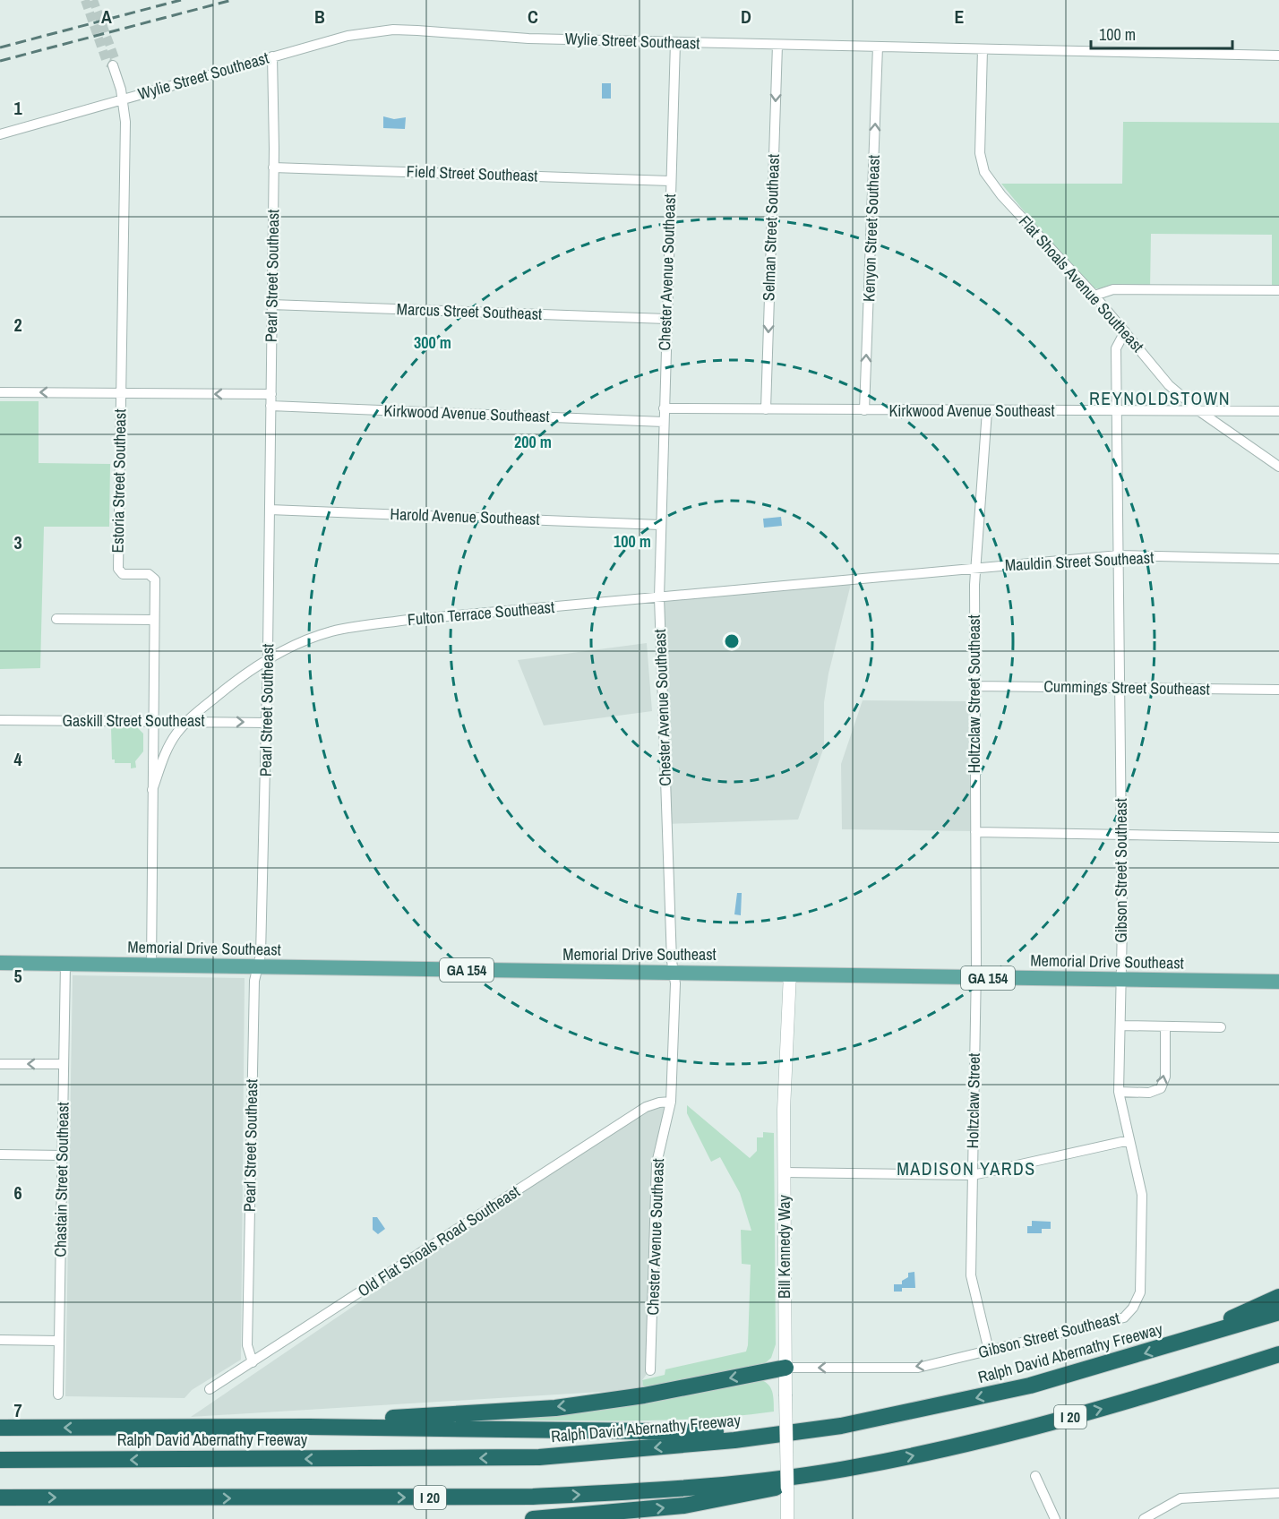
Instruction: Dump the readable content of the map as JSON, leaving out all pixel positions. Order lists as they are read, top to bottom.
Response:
{
  "streets": {
    "highway": ["Ralph David Abernathy Freeway", "I 20"],
    "main road": ["Memorial Drive Southeast", "GA 154"],
    "street": [
      "Wylie Street Southeast",
      "Field Street Southeast",
      "Selman Street Southeast",
      "Kenyon Street Southeast",
      "Chester Avenue Southeast",
      "Pearl Street Southeast",
      "Flat Shoals Avenue Southeast",
      "Marcus Street Southeast",
      "Kirkwood Avenue Southeast",
      "Estoria Street Southeast",
      "Harold Avenue Southeast",
      "Mauldin Street Southeast",
      "Fulton Terrace Southeast",
      "Cummings Street Southeast",
      "Holtzclaw Street Southeast",
      "Gaskill Street Southeast",
      "Gibson Street Southeast",
      "Holtzclaw Street",
      "Chastain Street Southeast",
      "Old Flat Shoals Road Southeast",
      "Bill Kennedy Way"
    ]
  },
  "crossings": [
    ["Wylie Street Southeast", "Selman Street Southeast"],
    ["Wylie Street Southeast", "Kenyon Street Southeast"],
    ["Wylie Street Southeast", "Chester Avenue Southeast"],
    ["Wylie Street Southeast", "Pearl Street Southeast"],
    ["Wylie Street Southeast", "Flat Shoals Avenue Southeast"],
    ["Wylie Street Southeast", "Estoria Street Southeast"],
    ["Field Street Southeast", "Chester Avenue Southeast"],
    ["Field Street Southeast", "Pearl Street Southeast"],
    ["Selman Street Southeast", "Kirkwood Avenue Southeast"],
    ["Kenyon Street Southeast", "Kirkwood Avenue Southeast"],
    ["Chester Avenue Southeast", "Marcus Street Southeast"],
    ["Chester Avenue Southeast", "Kirkwood Avenue Southeast"],
    ["Chester Avenue Southeast", "Harold Avenue Southeast"],
    ["Chester Avenue Southeast", "Fulton Terrace Southeast"],
    ["Chester Avenue Southeast", "Memorial Drive Southeast"],
    ["Chester Avenue Southeast", "Old Flat Shoals Road Southeast"],
    ["Pearl Street Southeast", "Marcus Street Southeast"],
    ["Pearl Street Southeast", "Kirkwood Avenue Southeast"],
    ["Pearl Street Southeast", "Harold Avenue Southeast"],
    ["Pearl Street Southeast", "Fulton Terrace Southeast"],
    ["Pearl Street Southeast", "Gaskill Street Southeast"],
    ["Pearl Street Southeast", "Memorial Drive Southeast"],
    ["Pearl Street Southeast", "Old Flat Shoals Road Southeast"],
    ["Flat Shoals Avenue Southeast", "Kirkwood Avenue Southeast"],
    ["Flat Shoals Avenue Southeast", "Gibson Street Southeast"],
    ["Kirkwood Avenue Southeast", "Holtzclaw Street Southeast"],
    ["Kirkwood Avenue Southeast", "Gibson Street Southeast"],
    ["Estoria Street Southeast", "Fulton Terrace Southeast"],
    ["Estoria Street Southeast", "Gaskill Street Southeast"],
    ["Estoria Street Southeast", "Memorial Drive Southeast"],
    ["Mauldin Street Southeast", "Fulton Terrace Southeast"],
    ["Mauldin Street Southeast", "Holtzclaw Street Southeast"],
    ["Mauldin Street Southeast", "Gibson Street Southeast"],
    ["Fulton Terrace Southeast", "Gaskill Street Southeast"],
    ["Cummings Street Southeast", "Holtzclaw Street Southeast"],
    ["Cummings Street Southeast", "Gibson Street Southeast"],
    ["Holtzclaw Street Southeast", "Memorial Drive Southeast"],
    ["Holtzclaw Street Southeast", "Holtzclaw Street"],
    ["Gibson Street Southeast", "Memorial Drive Southeast"],
    ["Gibson Street Southeast", "Holtzclaw Street"],
    ["Gibson Street Southeast", "Bill Kennedy Way"],
    ["Memorial Drive Southeast", "Holtzclaw Street"],
    ["Memorial Drive Southeast", "Chastain Street Southeast"],
    ["Memorial Drive Southeast", "Bill Kennedy Way"]
  ],
  "one_way": ["Selman Street Southeast", "Kenyon Street Southeast"],
  "districts": ["REYNOLDSTOWN", "MADISON YARDS"],
  "scale_bar": "100 m",
  "grid": {
    "columns": [
      "A",
      "B",
      "C",
      "D",
      "E"
    ],
    "rows": [
      "1",
      "2",
      "3",
      "4",
      "5",
      "6",
      "7"
    ]
  },
  "rings": ["300 m", "200 m", "100 m"]
}
